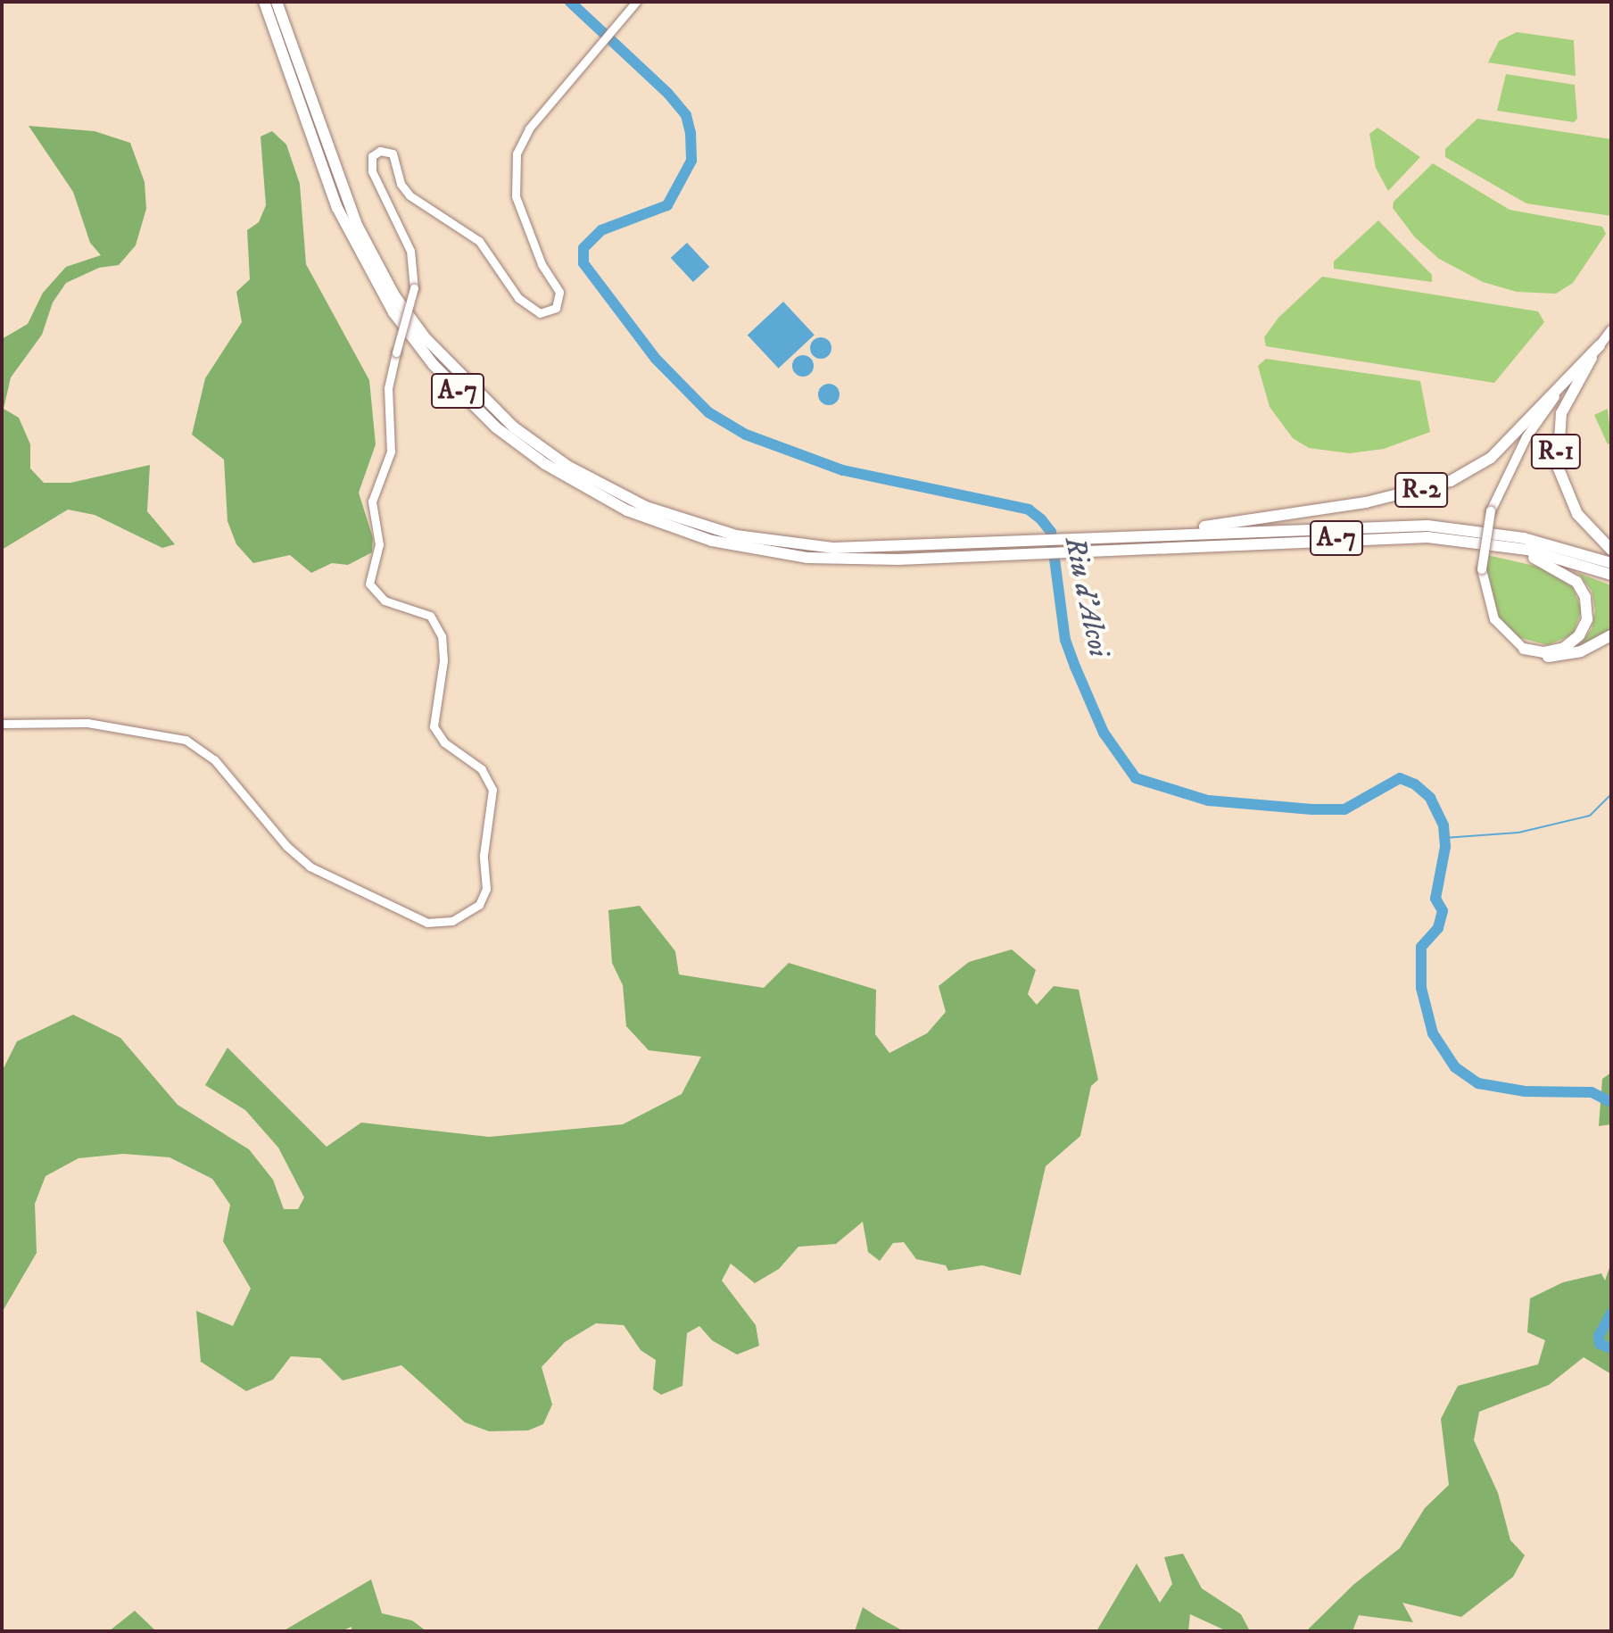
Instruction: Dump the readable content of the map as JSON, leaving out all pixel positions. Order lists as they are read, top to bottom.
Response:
{
  "streets": {
    "highway": ["A-7", "R-1", "R-2"]
  },
  "crossings": [
    ["A-7", "R-2"],
    ["R-1", "R-2"]
  ],
  "water": ["Riu d'Alcoi"]
}
